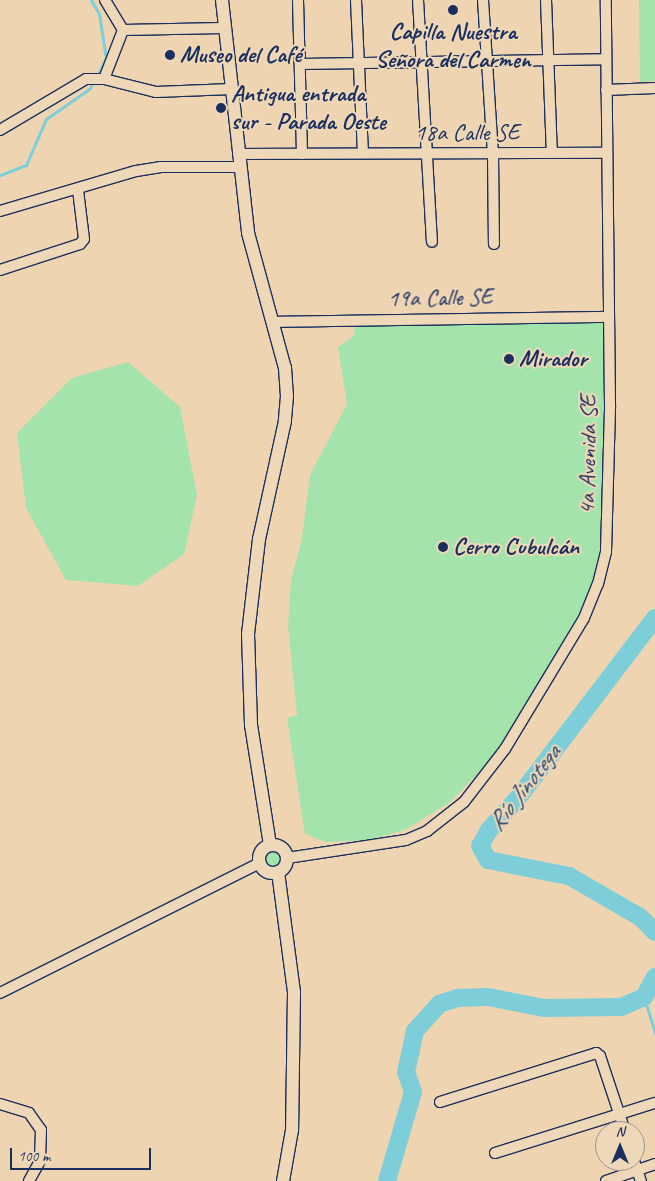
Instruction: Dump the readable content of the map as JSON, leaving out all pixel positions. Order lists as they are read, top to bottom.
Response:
{
  "streets": {
    "street": ["18a Calle SE", "19a Calle SE", "4a Avenida SE"]
  },
  "crossings": [
    ["18a Calle SE", "4a Avenida SE"],
    ["19a Calle SE", "4a Avenida SE"]
  ],
  "water": ["Río Jinotega"],
  "places": [
    "Capilla Nuestra Señora del Carmen",
    "Museo del Café",
    "Antigua entrada sur - Parada Oeste",
    "Mirador",
    "Cerro Cubulcán"
  ],
  "scale_bar": "100 m",
  "north": "top"
}
